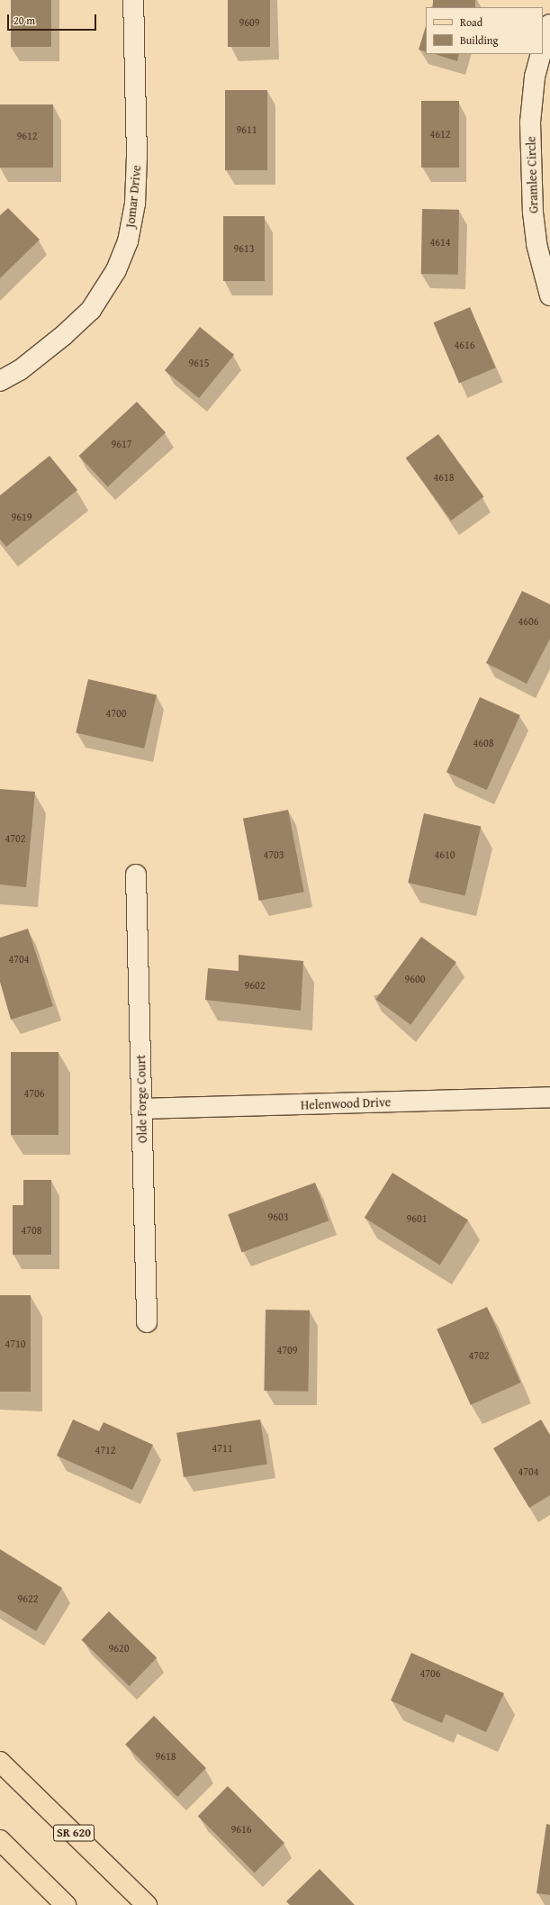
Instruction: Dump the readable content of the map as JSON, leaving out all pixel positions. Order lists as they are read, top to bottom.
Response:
{
  "streets": {
    "main road": ["SR 620"],
    "street": [
      "Gramlee Circle",
      "Jomar Drive",
      "Olde Forge Court",
      "Helenwood Drive"
    ]
  },
  "crossings": [
    ["Olde Forge Court", "Helenwood Drive"]
  ],
  "house_numbers": [
    "9609",
    "9611",
    "4612",
    "9612",
    "4614",
    "9613",
    "4616",
    "9615",
    "9617",
    "4618",
    "9619",
    "4606",
    "4700",
    "4608",
    "4702",
    "4703",
    "4610",
    "4704",
    "9600",
    "9602",
    "4706",
    "9603",
    "9601",
    "4708",
    "4710",
    "4709",
    "4702",
    "4711",
    "4712",
    "4704",
    "9622",
    "9620",
    "4706",
    "9618",
    "9616"
  ],
  "legend": ["Road", "Building"],
  "scale_bar": "20 m"
}
